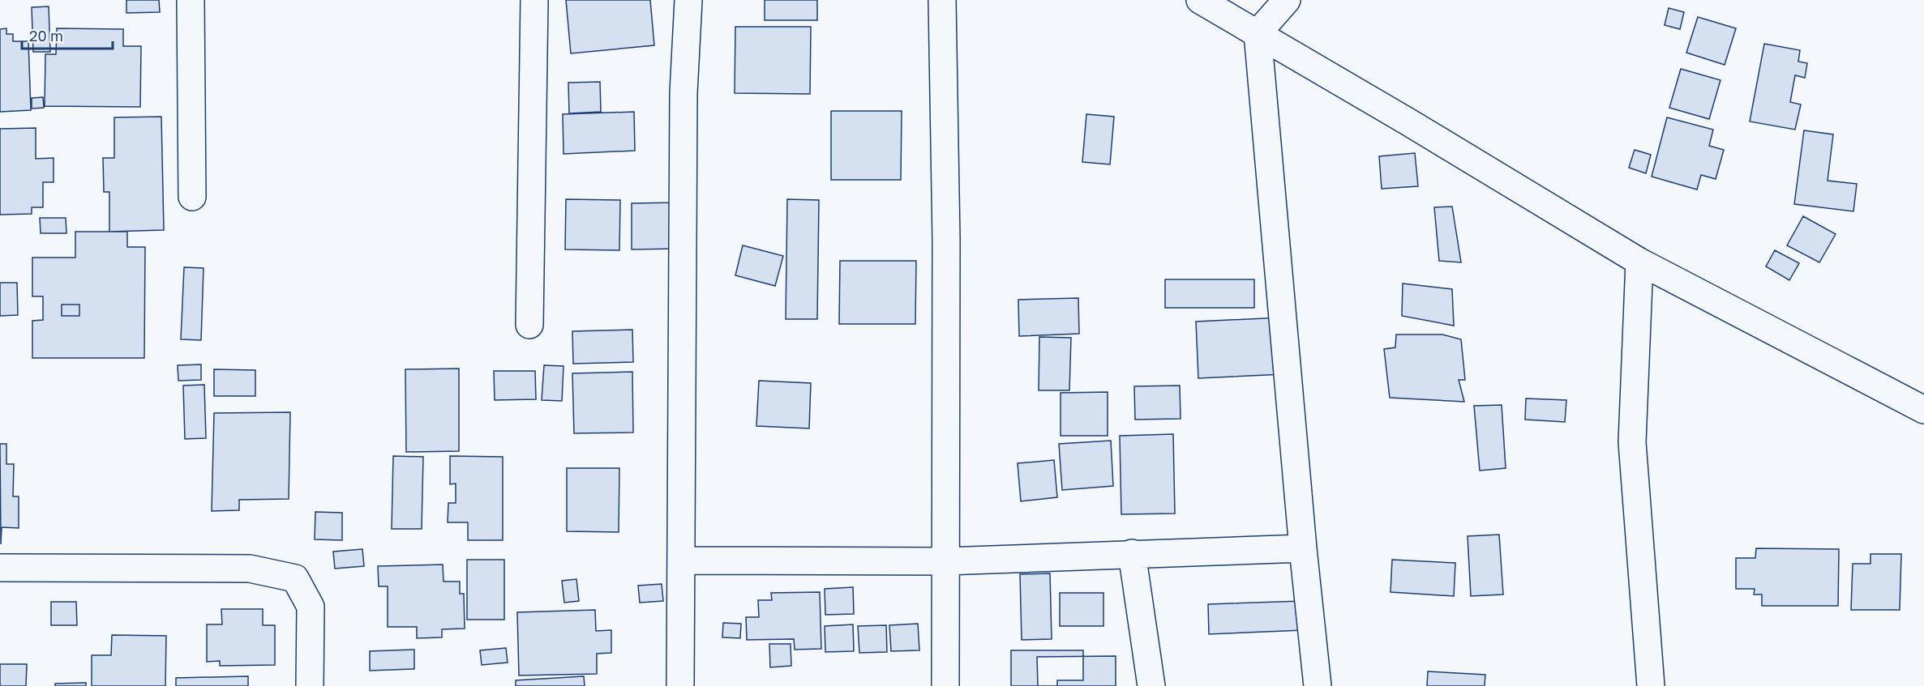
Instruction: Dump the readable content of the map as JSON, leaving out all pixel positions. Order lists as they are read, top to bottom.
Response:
{
  "scale_bar": "20 m"
}
